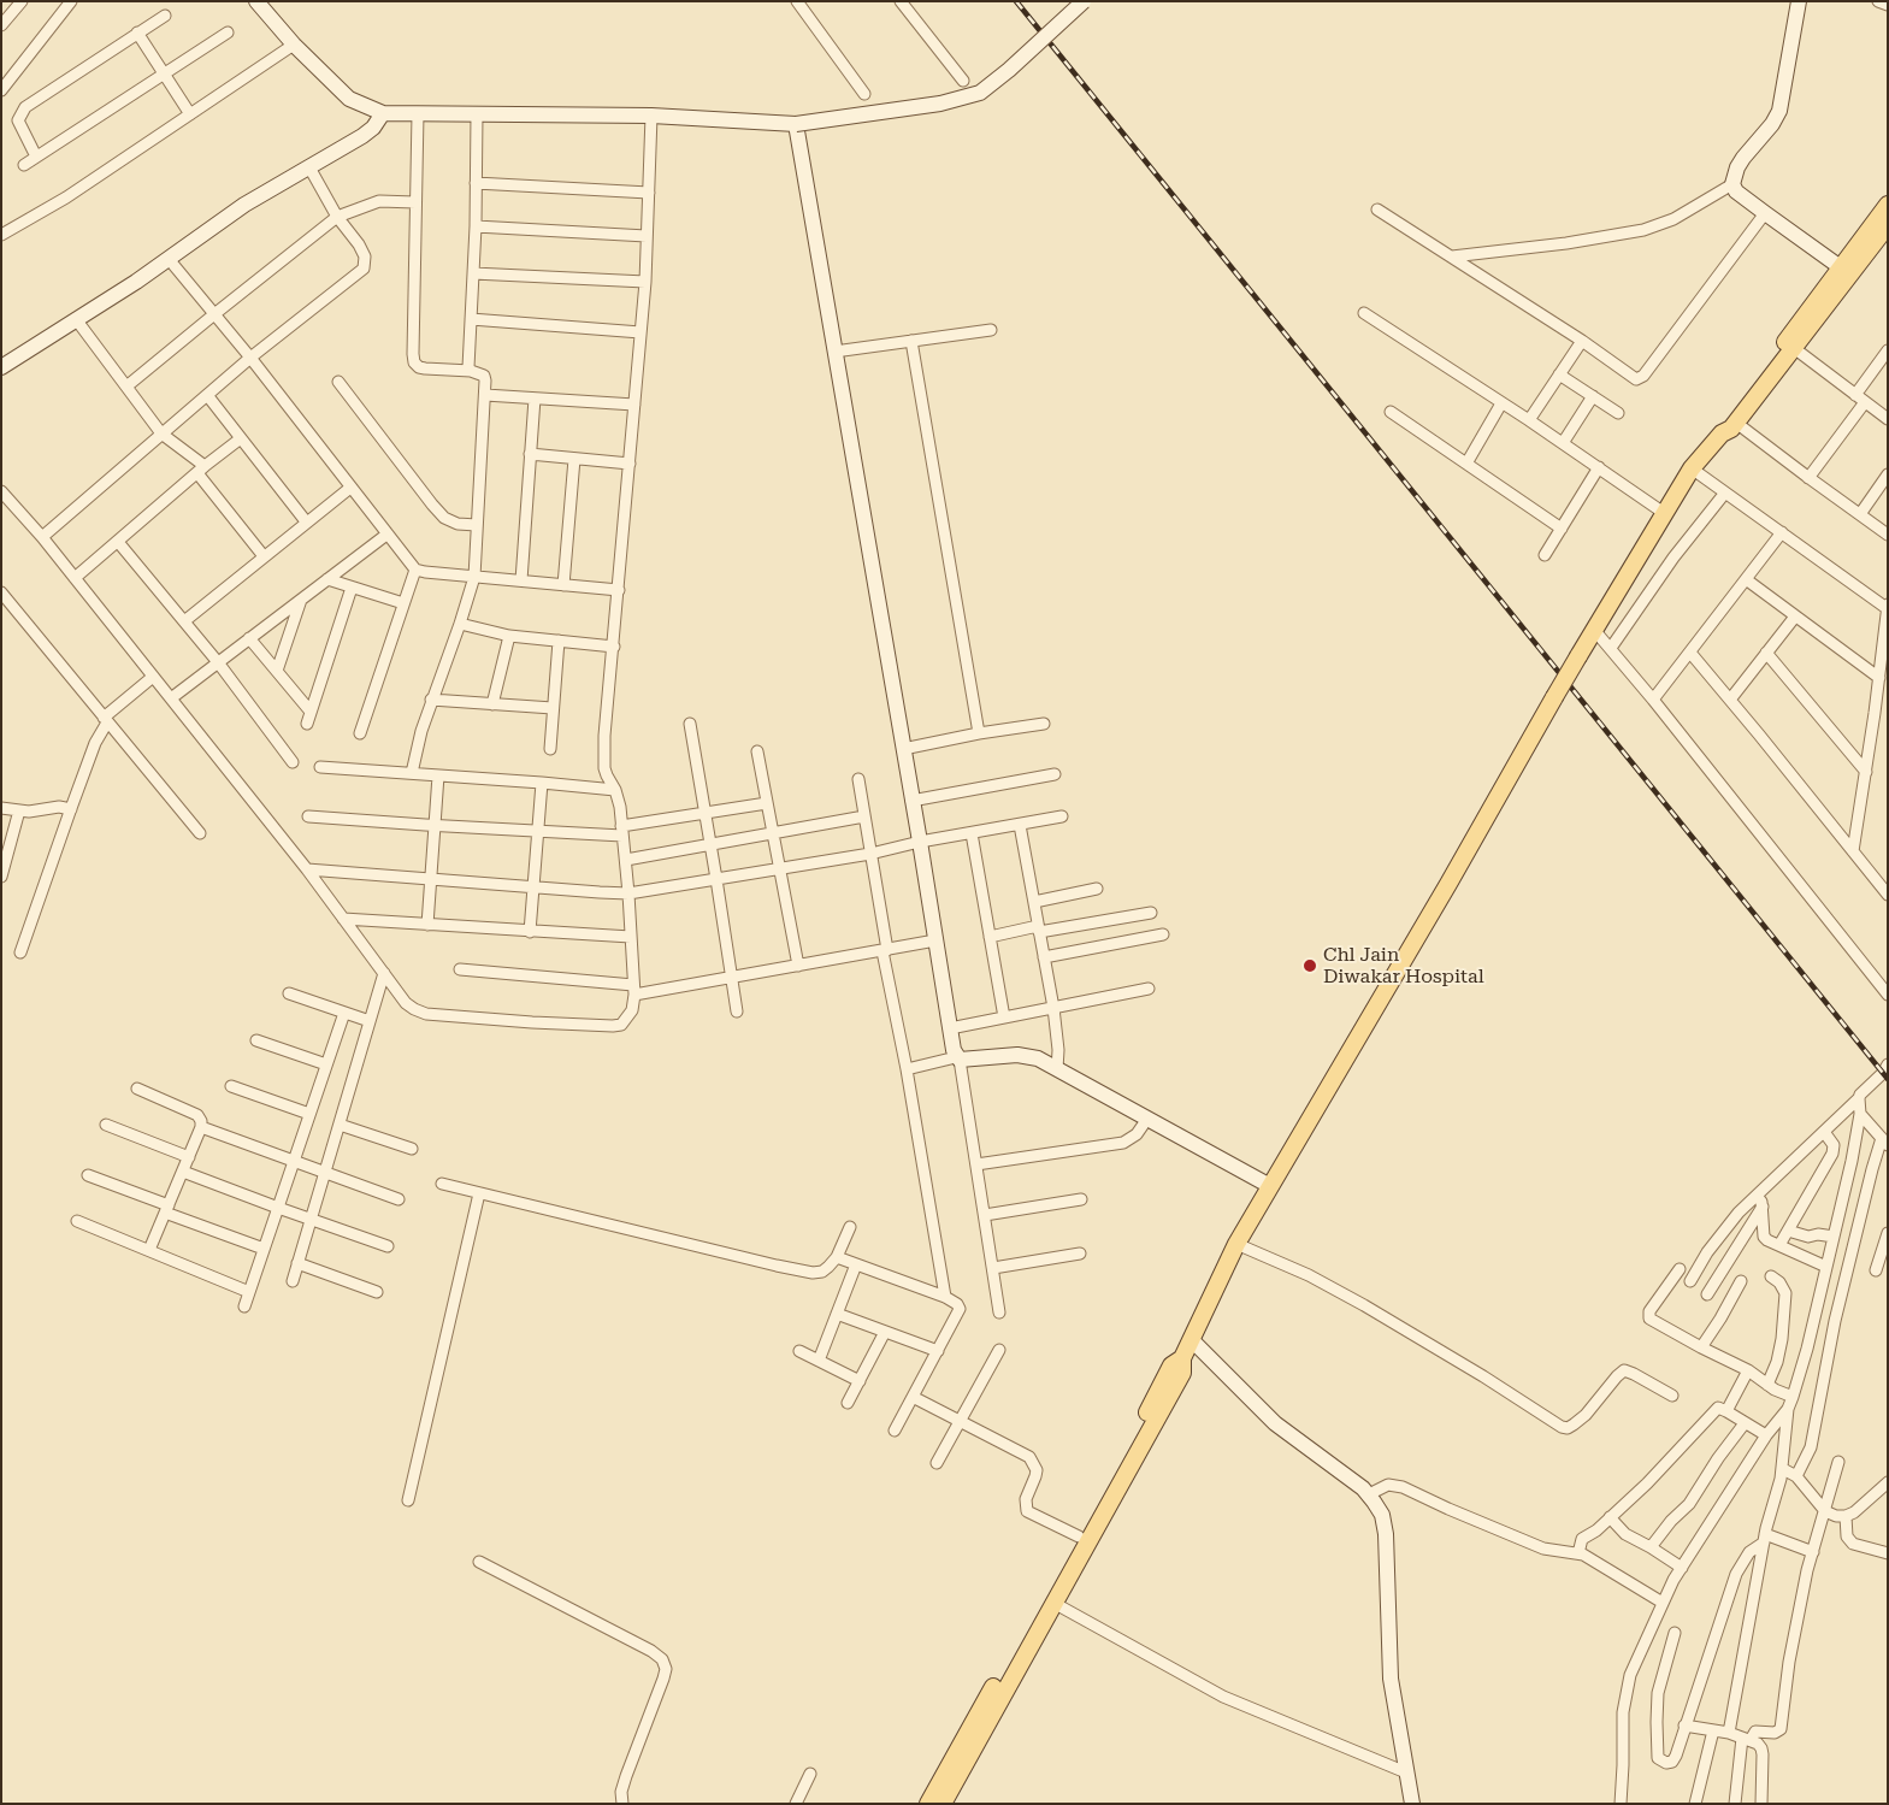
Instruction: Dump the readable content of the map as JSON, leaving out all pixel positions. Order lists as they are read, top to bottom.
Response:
{
  "places": ["Chl Jain Diwakar Hospital"]
}
